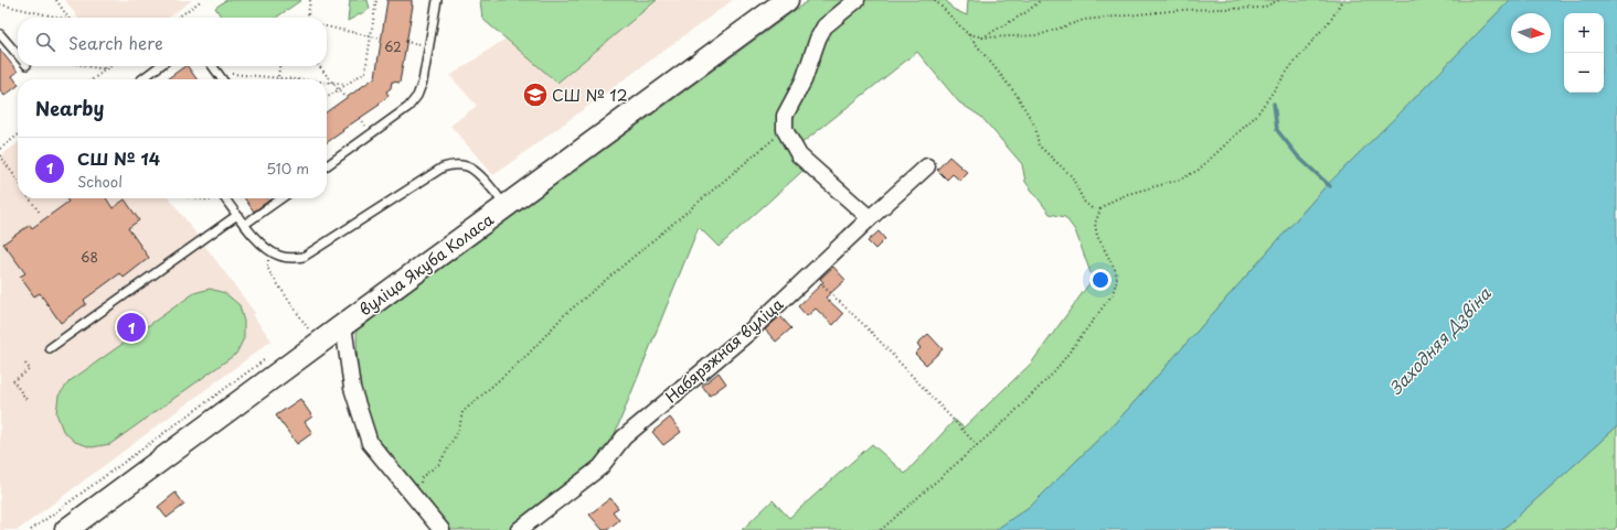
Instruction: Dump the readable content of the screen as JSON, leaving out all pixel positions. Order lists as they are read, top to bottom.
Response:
{
  "streets": {
    "street": ["вуліца Якуба Коласа", "Набярэжная вуліца"]
  },
  "water": ["Заходняя Дзвіна"],
  "places": {
    "school or university": ["СШ № 12"]
  },
  "house_numbers": ["62", "68"],
  "north": "right",
  "page": {
    "map_buttons": ["+", "−"],
    "search": "Search here",
    "heading": "Nearby",
    "list": [
      {
        "mark": "1",
        "name": "СШ № 14",
        "note": "School",
        "value": "510 m"
      }
    ],
    "pins": "1"
  }
}
